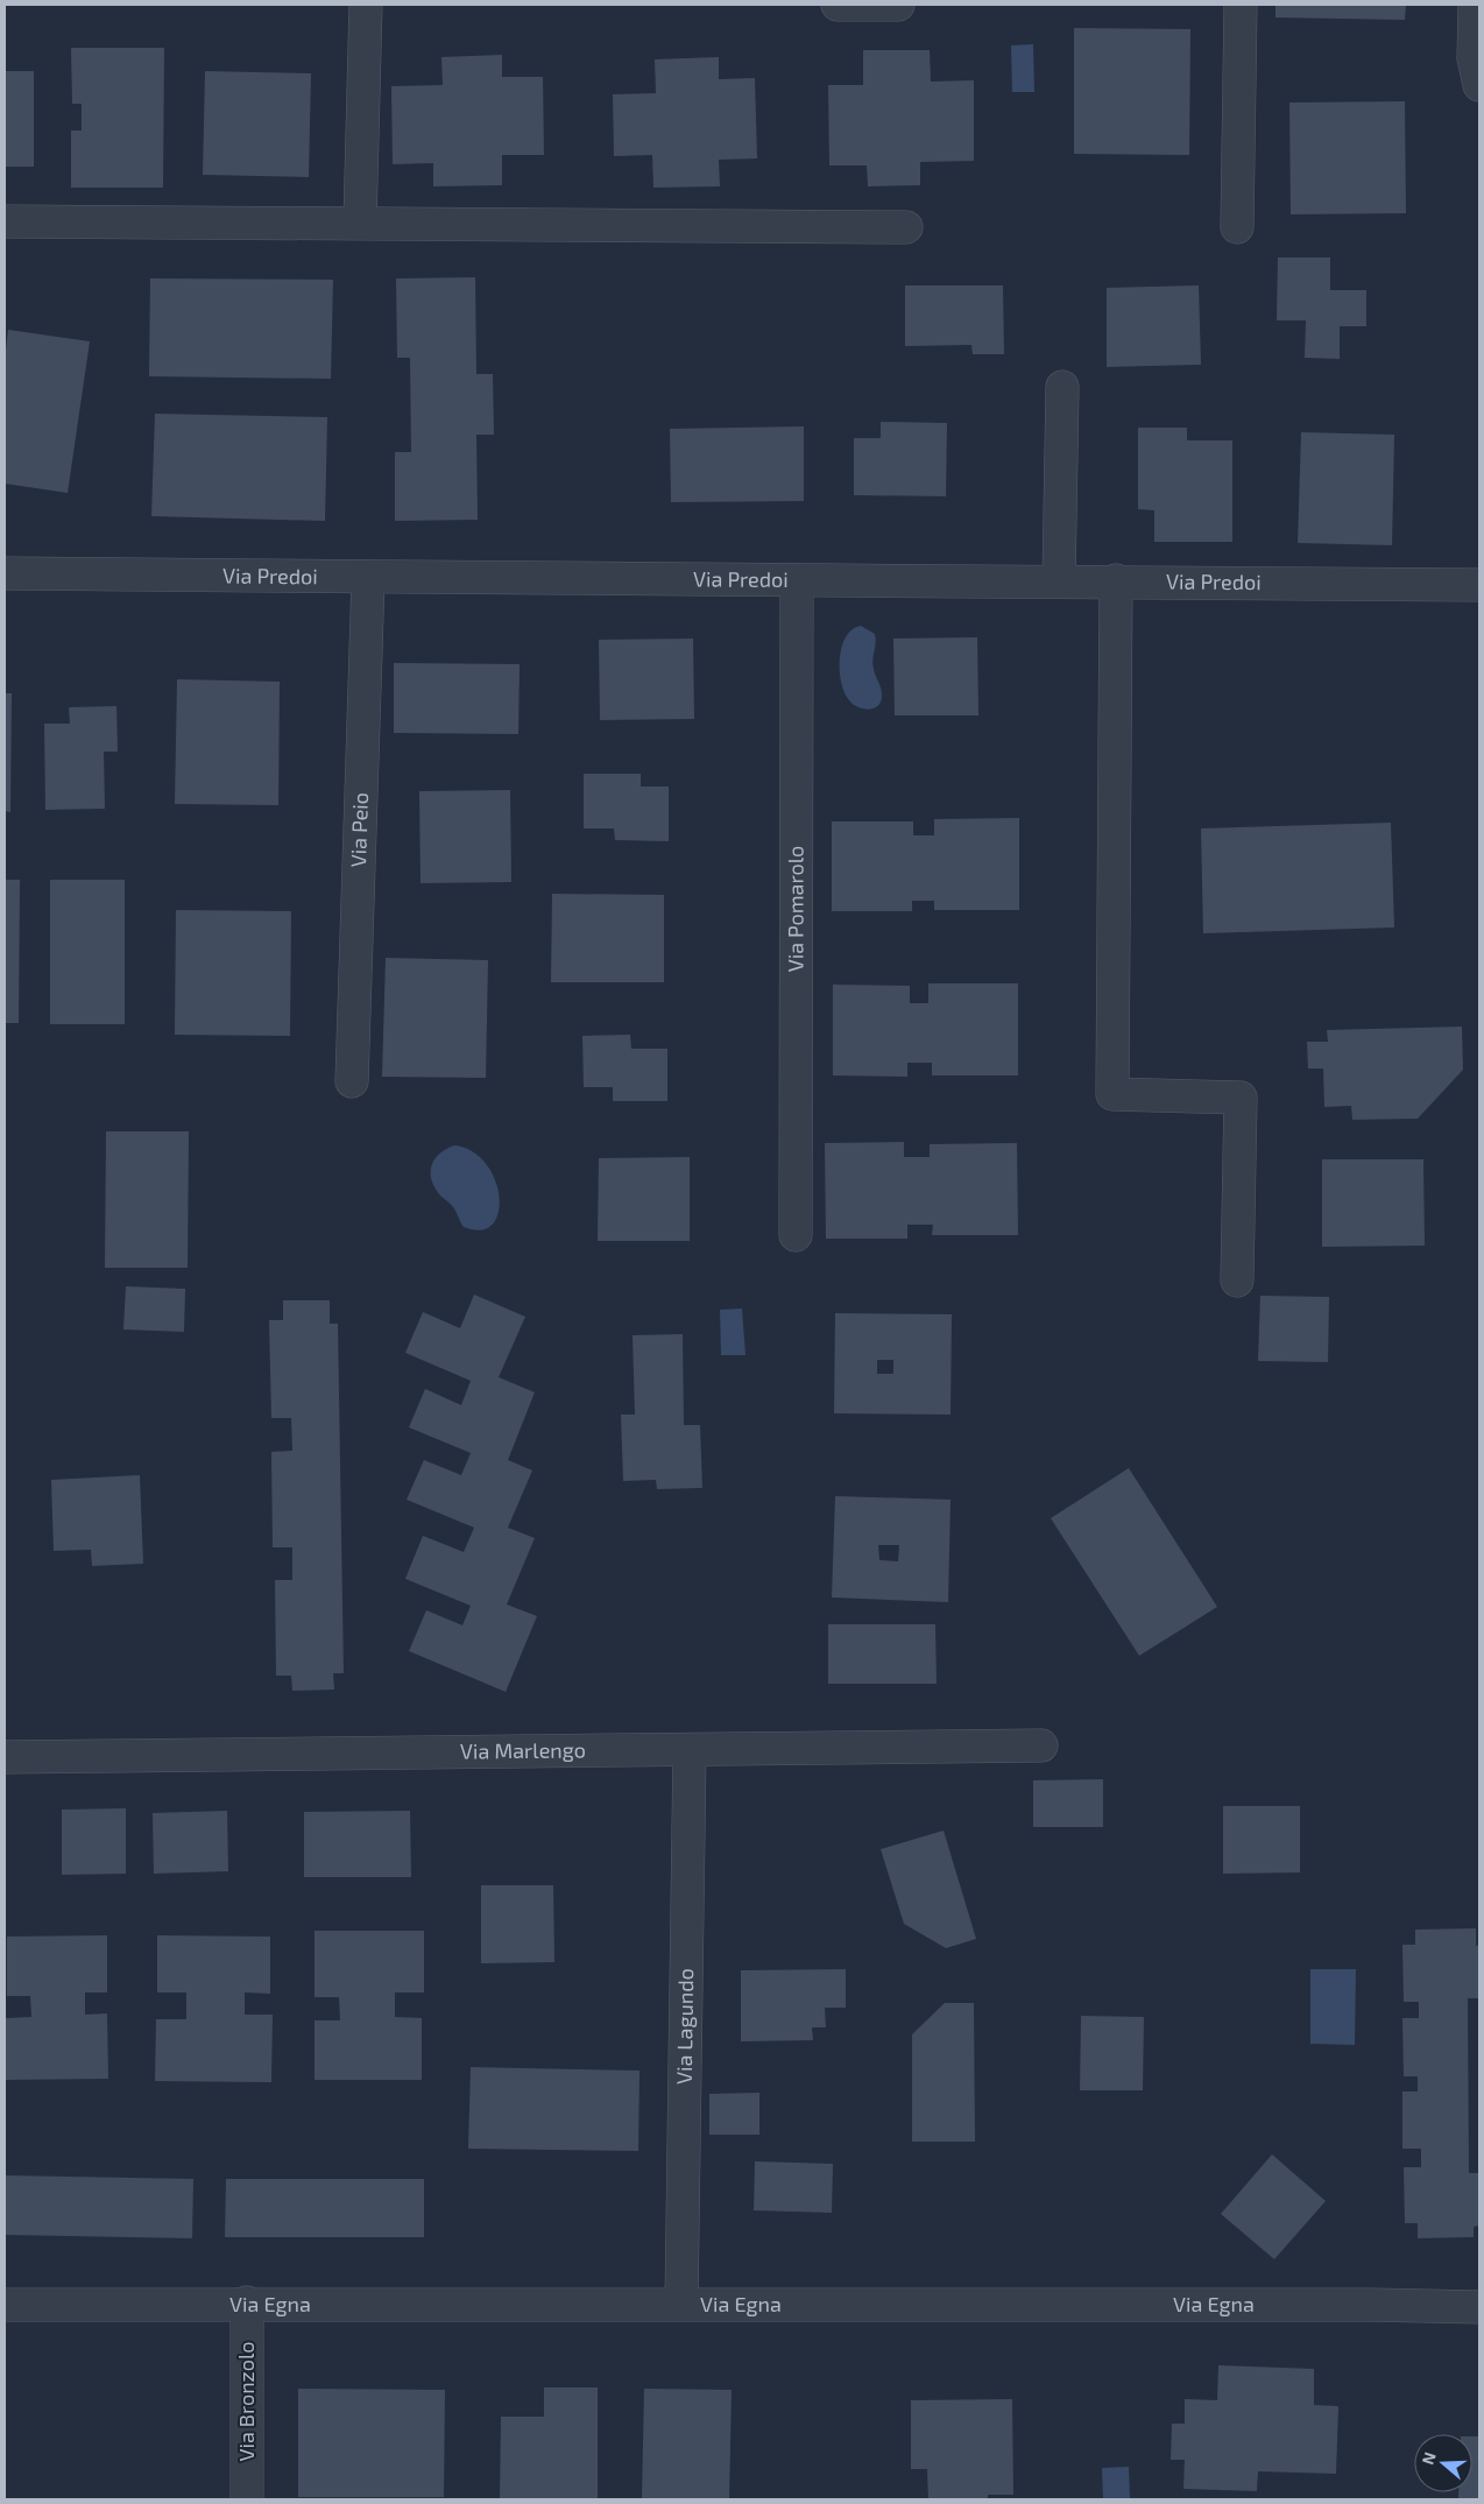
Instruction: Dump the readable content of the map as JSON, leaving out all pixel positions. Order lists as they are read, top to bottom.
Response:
{
  "streets": {
    "street": [
      "Via Predoi",
      "Via Peio",
      "Via Pomarolo",
      "Via Marlengo",
      "Via Lagundo",
      "Via Egna",
      "Via Bronzolo"
    ]
  },
  "crossings": [
    ["Via Predoi", "Via Peio"],
    ["Via Predoi", "Via Pomarolo"],
    ["Via Marlengo", "Via Lagundo"],
    ["Via Lagundo", "Via Egna"],
    ["Via Egna", "Via Bronzolo"]
  ],
  "north": "left"
}
